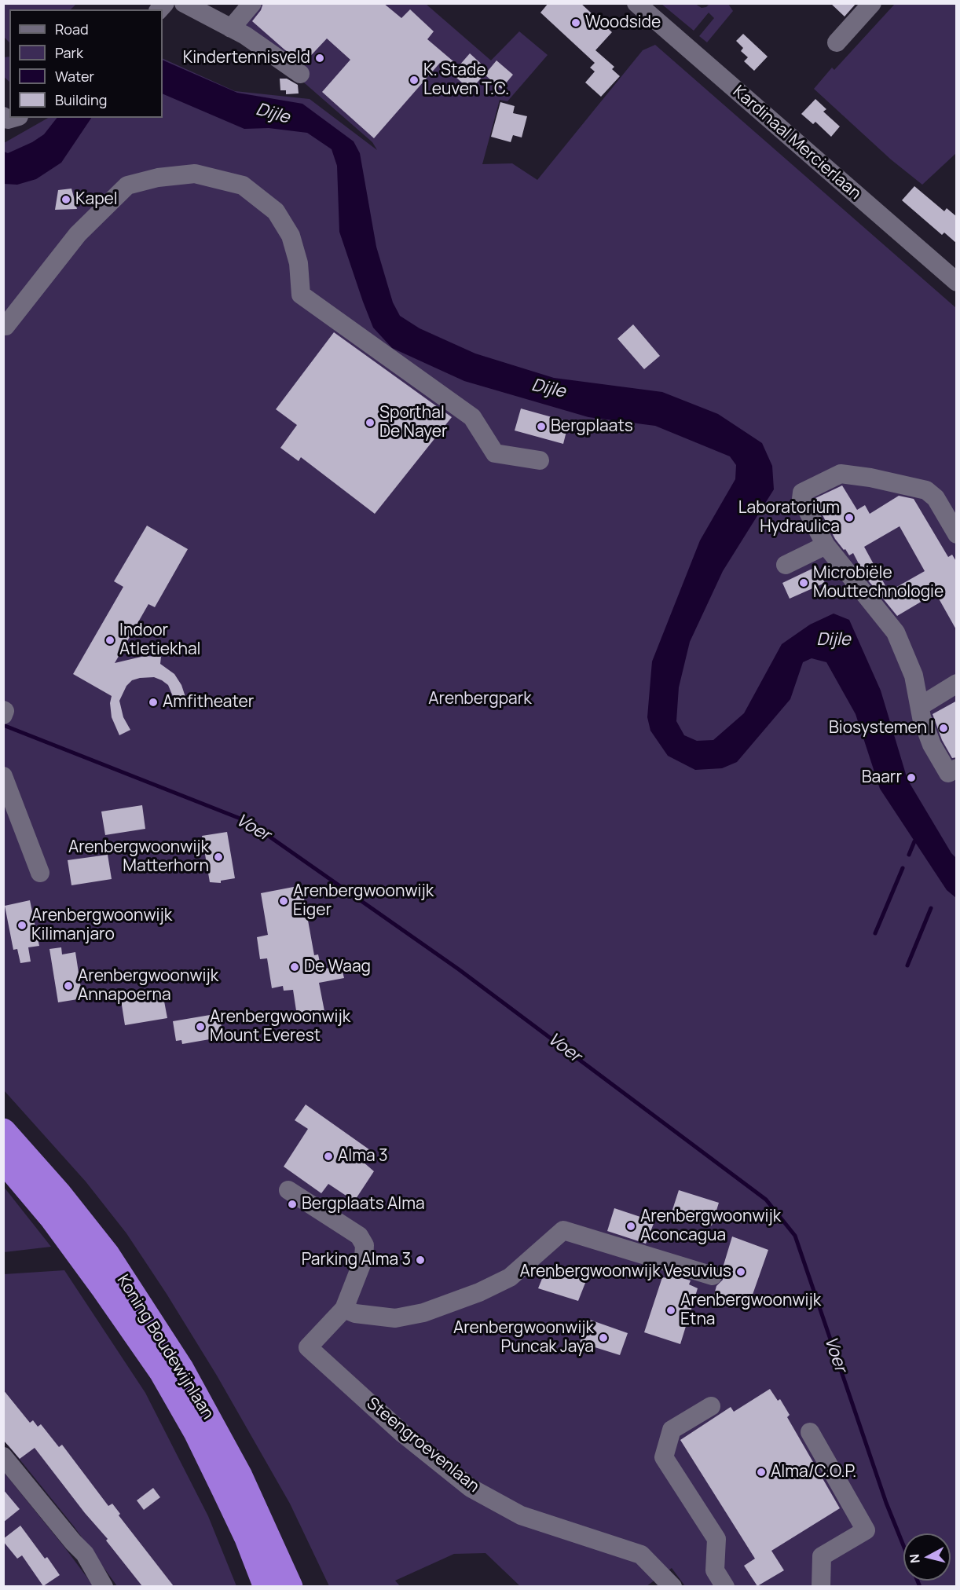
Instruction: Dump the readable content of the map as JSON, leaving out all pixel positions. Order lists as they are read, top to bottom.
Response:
{
  "streets": {
    "highway": ["Koning Boudewijnlaan"],
    "street": ["Kardinaal Mercierlaan", "Steengroevenlaan"]
  },
  "water": ["Dijle", "Voer"],
  "parks": ["Arenbergpark"],
  "places": [
    "Woodside",
    "Kindertennisveld",
    "K. Stade Leuven T.C.",
    "Kapel",
    "Sporthal De Nayer",
    "Bergplaats",
    "Laboratorium Hydraulica",
    "Microbiële Mouttechnologie",
    "Indoor Atletiekhal",
    "Amfitheater",
    "Biosystemen I",
    "Baarr",
    "Arenbergwoonwijk Matterhorn",
    "Arenbergwoonwijk Eiger",
    "Arenbergwoonwijk Kilimanjaro",
    "De Waag",
    "Arenbergwoonwijk Annapoerna",
    "Arenbergwoonwijk Mount Everest",
    "Alma 3",
    "Bergplaats Alma",
    "Arenbergwoonwijk Aconcagua",
    "Parking Alma 3",
    "Arenbergwoonwijk Vesuvius",
    "Arenbergwoonwijk Etna",
    "Arenbergwoonwijk Puncak Jaya",
    "Alma/C.O.P."
  ],
  "legend": [
    "Road",
    "Park",
    "Water",
    "Building"
  ],
  "north": "left"
}
